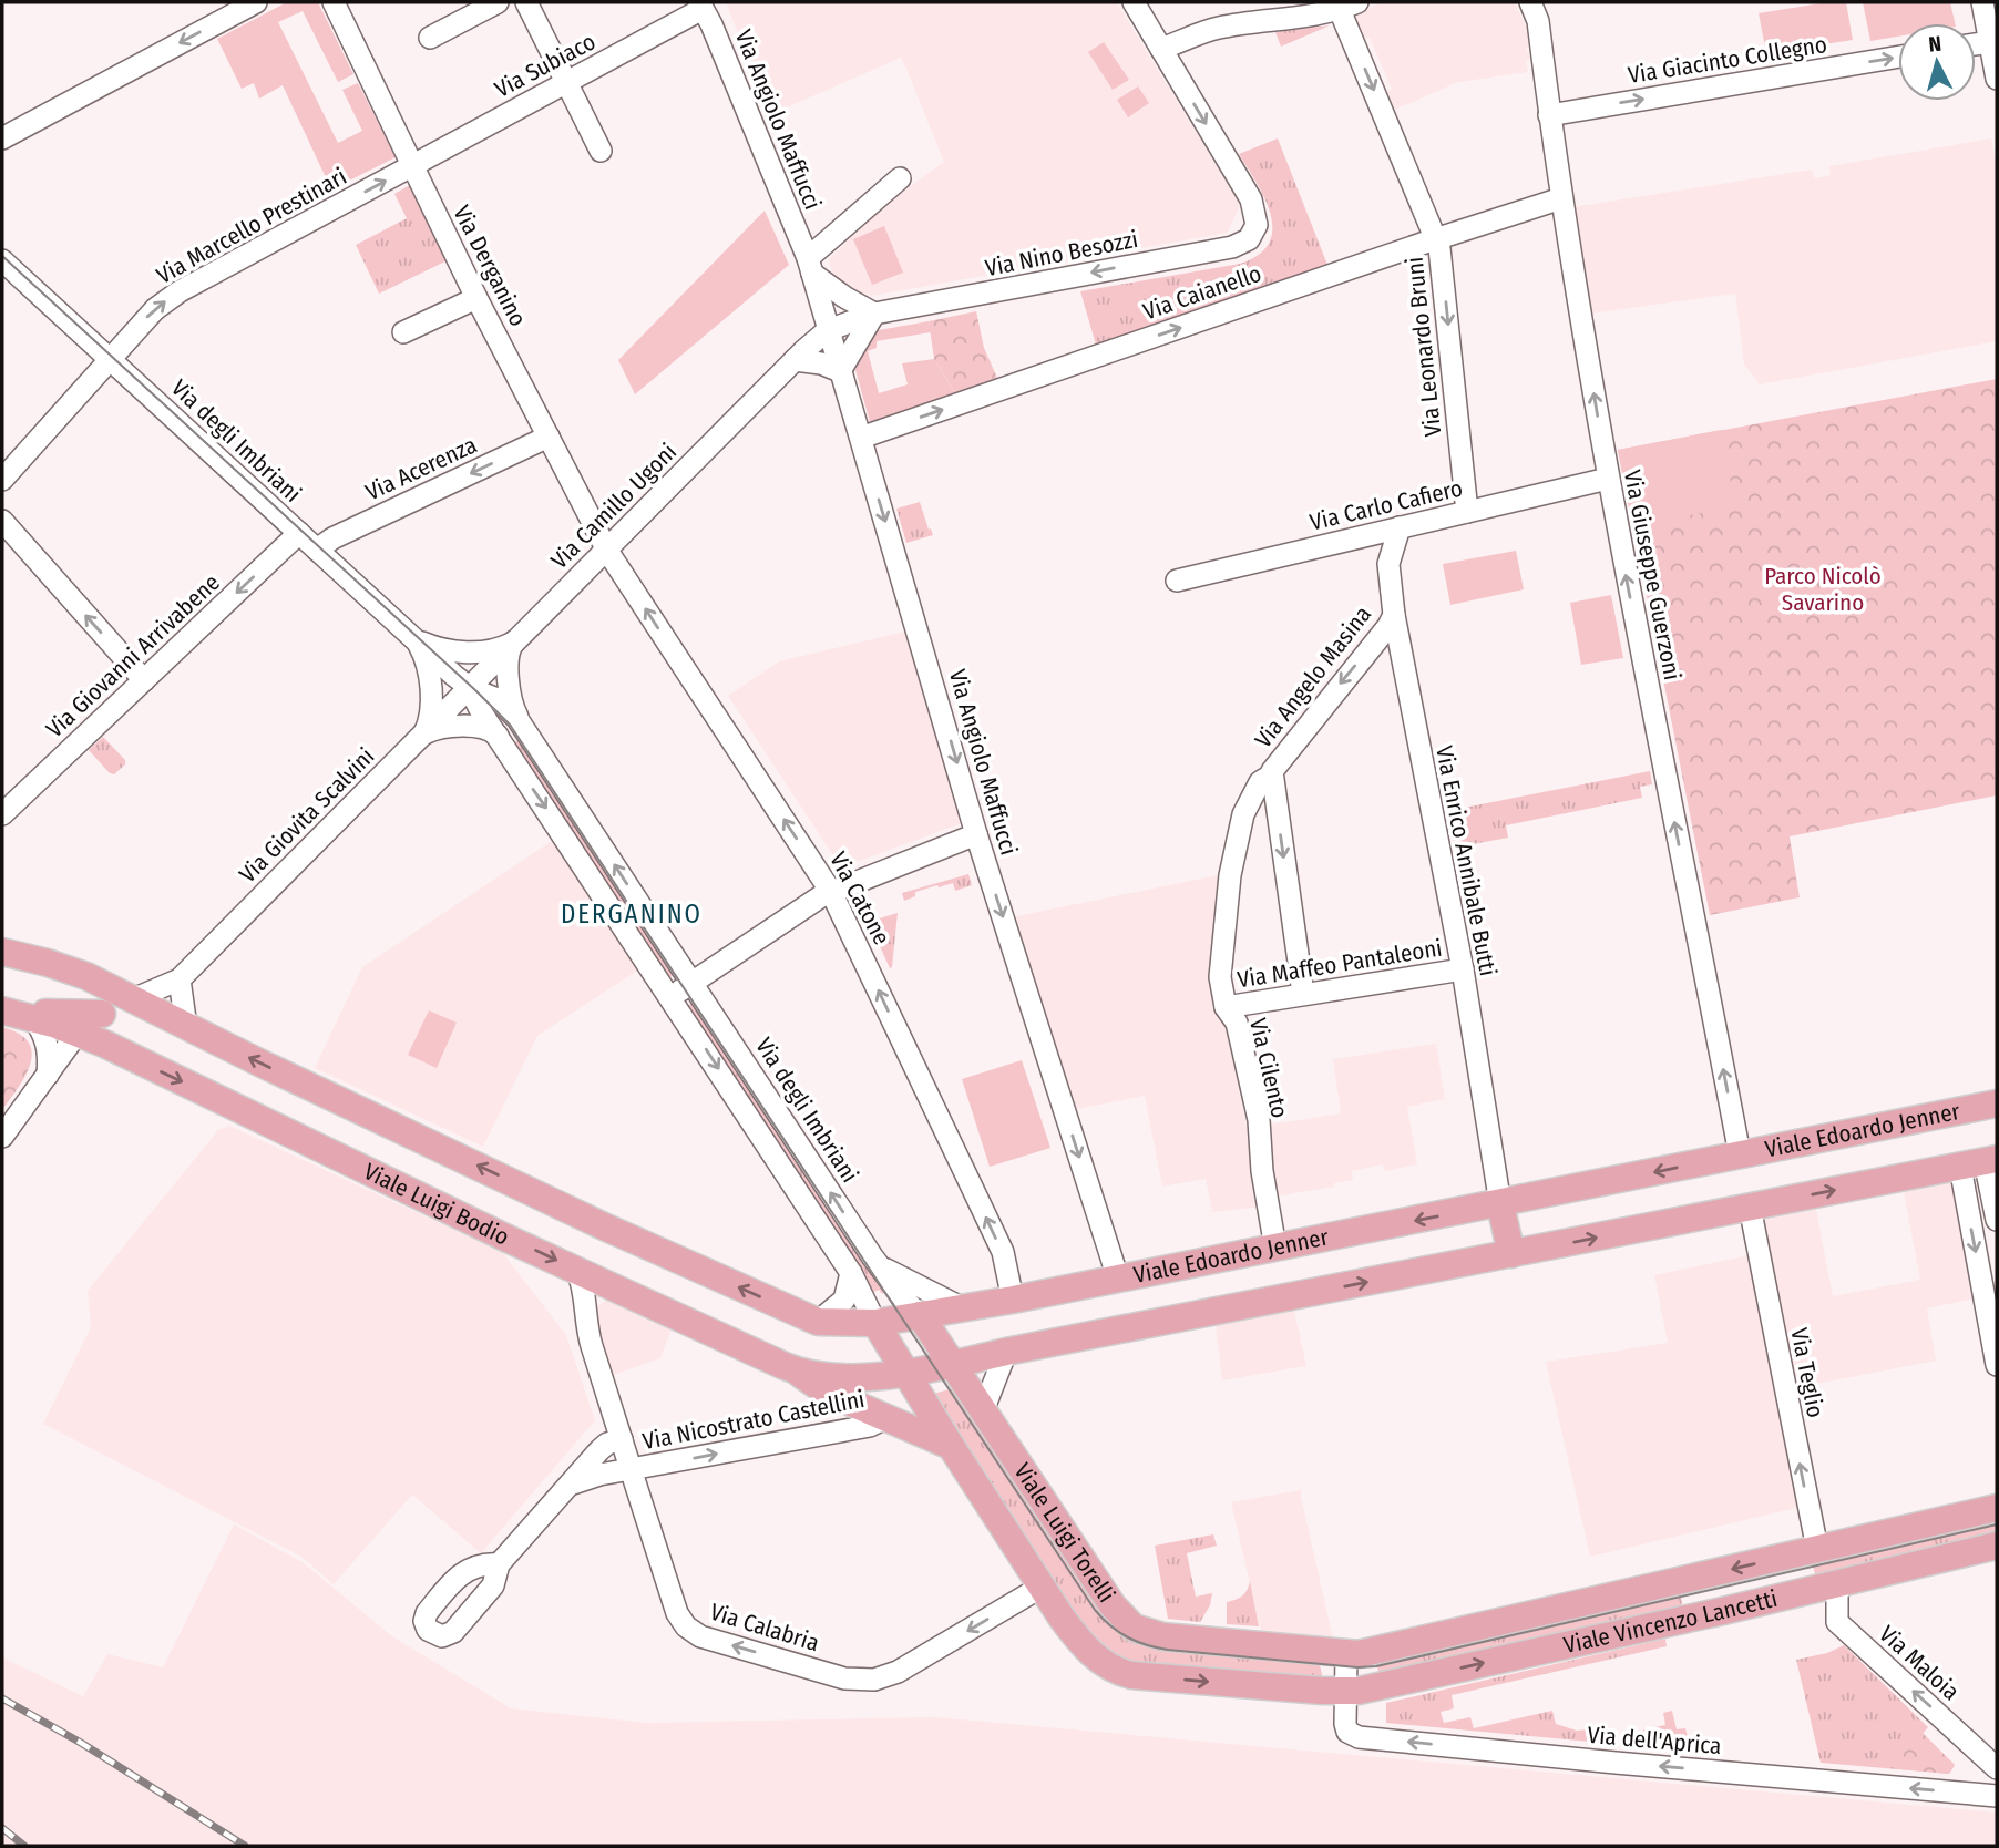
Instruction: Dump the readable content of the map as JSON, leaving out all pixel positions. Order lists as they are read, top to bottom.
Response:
{
  "streets": {
    "main road": [
      "Viale Edoardo Jenner",
      "Viale Luigi Bodio",
      "Viale Luigi Torelli",
      "Viale Vincenzo Lancetti"
    ],
    "street": [
      "Via Giacinto Collegno",
      "Via Subiaco",
      "Via Angiolo Maffucci",
      "Via Marcello Prestinari",
      "Via Nino Besozzi",
      "Via Derganino",
      "Via Caianello",
      "Via Leonardo Bruni",
      "Via degli Imbriani",
      "Via Acerenza",
      "Via Carlo Cafiero",
      "Via Camillo Ugoni",
      "Via Giuseppe Guerzoni",
      "Via Giovanni Arrivabene",
      "Via Angelo Masina",
      "Via Giovita Scalvini",
      "Via Enrico Annibale Butti",
      "Via Catone",
      "Via Maffeo Pantaleoni",
      "Via Cilento",
      "Via Teglio",
      "Via Nicostrato Castellini",
      "Via Calabria",
      "Via Maloia",
      "Via dell'Aprica"
    ]
  },
  "crossings": [
    ["Via Giacinto Collegno", "Via Giuseppe Guerzoni"],
    ["Via Subiaco", "Via Angiolo Maffucci"],
    ["Via Subiaco", "Via Marcello Prestinari"],
    ["Via Subiaco", "Via Derganino"],
    ["Via Angiolo Maffucci", "Via Nino Besozzi"],
    ["Via Angiolo Maffucci", "Via Caianello"],
    ["Via Angiolo Maffucci", "Via Camillo Ugoni"],
    ["Via Angiolo Maffucci", "Viale Edoardo Jenner"],
    ["Via Marcello Prestinari", "Via Derganino"],
    ["Via Marcello Prestinari", "Via degli Imbriani"],
    ["Via Nino Besozzi", "Via Camillo Ugoni"],
    ["Via Derganino", "Via Acerenza"],
    ["Via Derganino", "Via Camillo Ugoni"],
    ["Via Derganino", "Via Catone"],
    ["Via Caianello", "Via Leonardo Bruni"],
    ["Via Caianello", "Via Giuseppe Guerzoni"],
    ["Via Leonardo Bruni", "Via Carlo Cafiero"],
    ["Via degli Imbriani", "Via Acerenza"],
    ["Via degli Imbriani", "Via Camillo Ugoni"],
    ["Via degli Imbriani", "Via Giovanni Arrivabene"],
    ["Via degli Imbriani", "Via Giovita Scalvini"],
    ["Via degli Imbriani", "Viale Edoardo Jenner"],
    ["Via degli Imbriani", "Viale Luigi Torelli"],
    ["Via Carlo Cafiero", "Via Giuseppe Guerzoni"],
    ["Via Carlo Cafiero", "Via Enrico Annibale Butti"],
    ["Via Camillo Ugoni", "Via Giovita Scalvini"],
    ["Via Camillo Ugoni", "Via Catone"],
    ["Via Giuseppe Guerzoni", "Viale Edoardo Jenner"],
    ["Via Angelo Masina", "Via Enrico Annibale Butti"],
    ["Via Angelo Masina", "Via Cilento"],
    ["Via Enrico Annibale Butti", "Via Maffeo Pantaleoni"],
    ["Via Enrico Annibale Butti", "Viale Edoardo Jenner"],
    ["Via Catone", "Viale Edoardo Jenner"],
    ["Via Maffeo Pantaleoni", "Via Cilento"],
    ["Via Cilento", "Viale Edoardo Jenner"],
    ["Viale Edoardo Jenner", "Viale Luigi Torelli"],
    ["Viale Luigi Bodio", "Via Calabria"],
    ["Via Teglio", "Viale Vincenzo Lancetti"],
    ["Via Nicostrato Castellini", "Via Calabria"],
    ["Viale Luigi Torelli", "Viale Vincenzo Lancetti"],
    ["Viale Luigi Torelli", "Via Calabria"],
    ["Viale Vincenzo Lancetti", "Via Maloia"],
    ["Viale Vincenzo Lancetti", "Via dell'Aprica"]
  ],
  "one_way": [
    "Via Giacinto Collegno",
    "Via Angiolo Maffucci",
    "Via Marcello Prestinari",
    "Via Caianello",
    "Via Leonardo Bruni",
    "Via Giuseppe Guerzoni",
    "Via Giovanni Arrivabene",
    "Via Angelo Masina",
    "Via Catone",
    "Via Teglio",
    "Via Nicostrato Castellini",
    "Via Maloia",
    "Via dell'Aprica"
  ],
  "districts": ["DERGANINO"],
  "parks": ["Parco Nicolò Savarino"],
  "north": "top"
}
